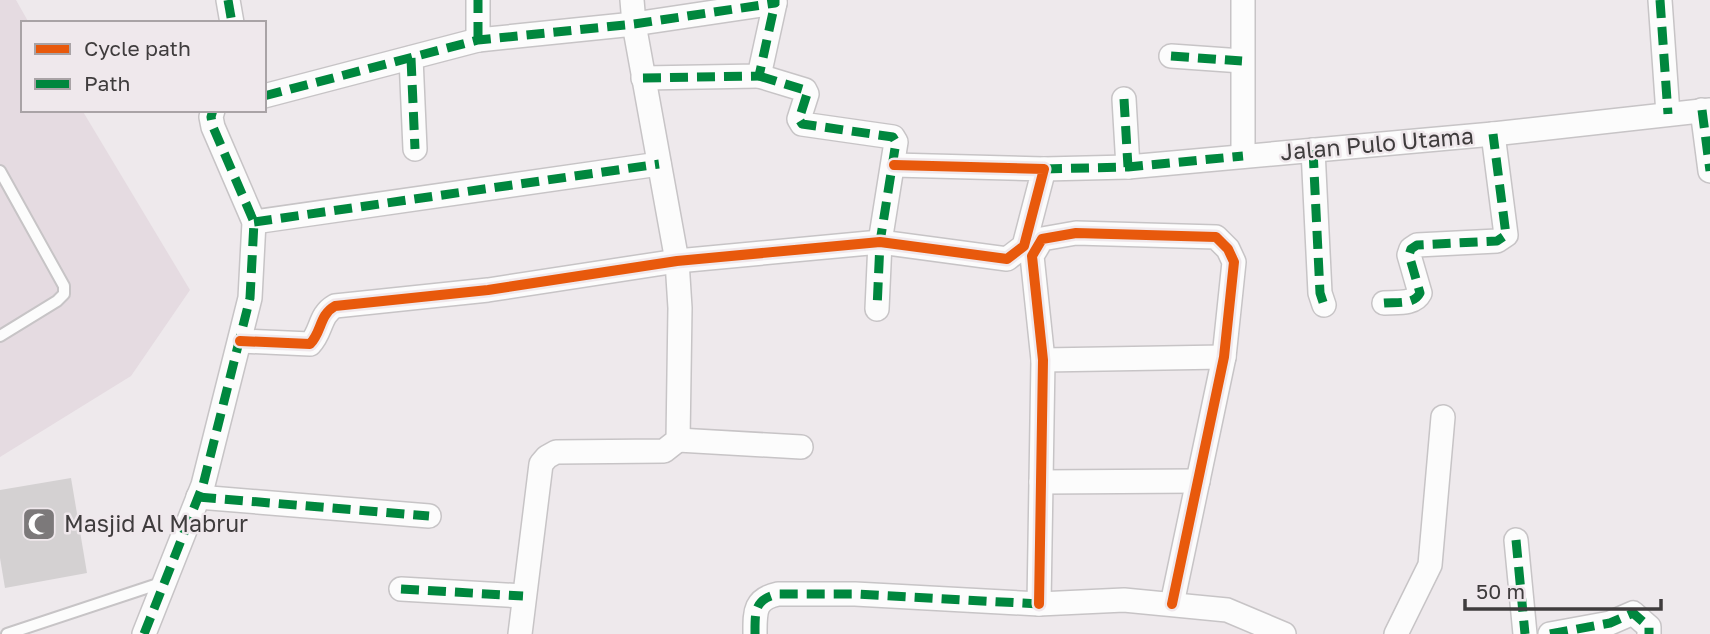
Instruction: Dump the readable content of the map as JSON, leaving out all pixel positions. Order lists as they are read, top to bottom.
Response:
{
  "streets": {
    "street": ["Jalan Pulo Utama"]
  },
  "places": {
    "mosque": ["Masjid Al Mabrur"]
  },
  "legend": ["Cycle path", "Path"],
  "scale_bar": "50 m"
}
